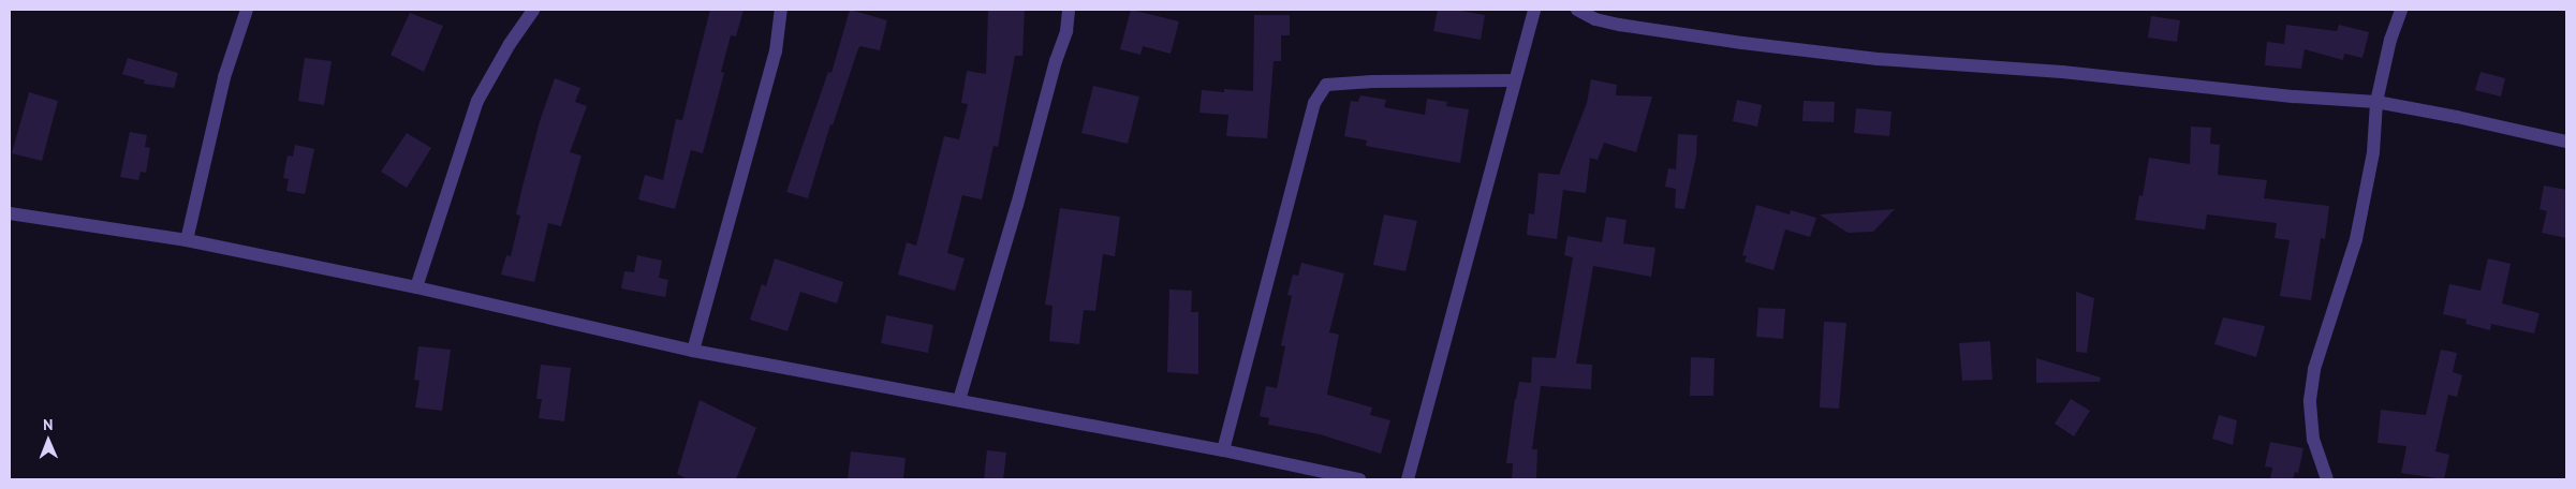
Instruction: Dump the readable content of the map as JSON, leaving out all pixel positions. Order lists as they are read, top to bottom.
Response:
{
  "north": "top"
}
